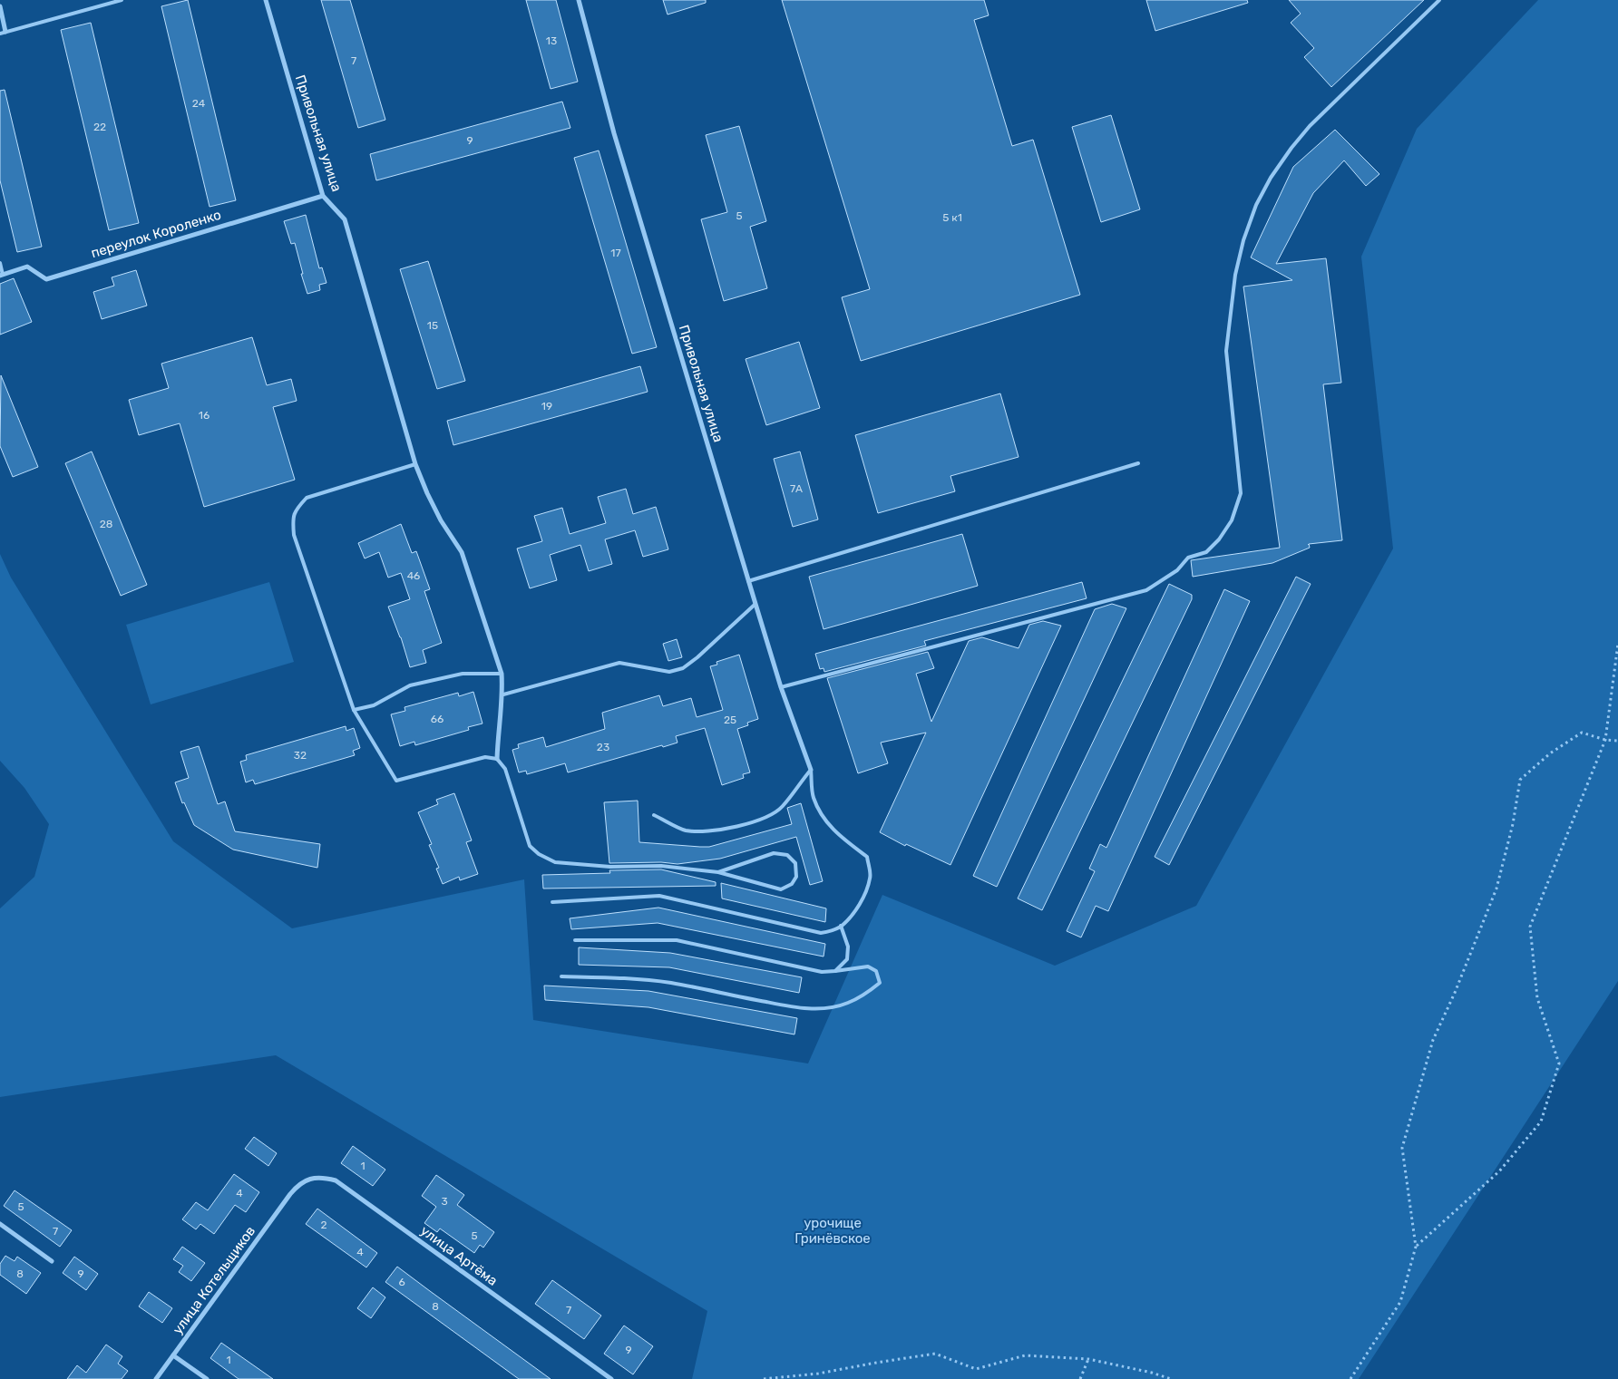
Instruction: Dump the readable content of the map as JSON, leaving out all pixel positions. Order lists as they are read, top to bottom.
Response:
{
  "streets": {
    "street": [
      "Привольная улица",
      "переулок Короленко",
      "улица Артёма",
      "улица Котельщиков"
    ]
  },
  "crossings": [
    ["Привольная улица", "переулок Короленко"],
    ["улица Артёма", "улица Котельщиков"]
  ],
  "parks": ["урочище Гринёвское"],
  "house_numbers": [
    "13",
    "7",
    "24",
    "22",
    "9",
    "5",
    "5 к1",
    "17",
    "15",
    "19",
    "16",
    "7А",
    "28",
    "46",
    "66",
    "25",
    "23",
    "32",
    "1",
    "4",
    "3",
    "5",
    "2",
    "7",
    "5",
    "4",
    "8",
    "9",
    "6",
    "8",
    "7",
    "9",
    "1"
  ]
}
